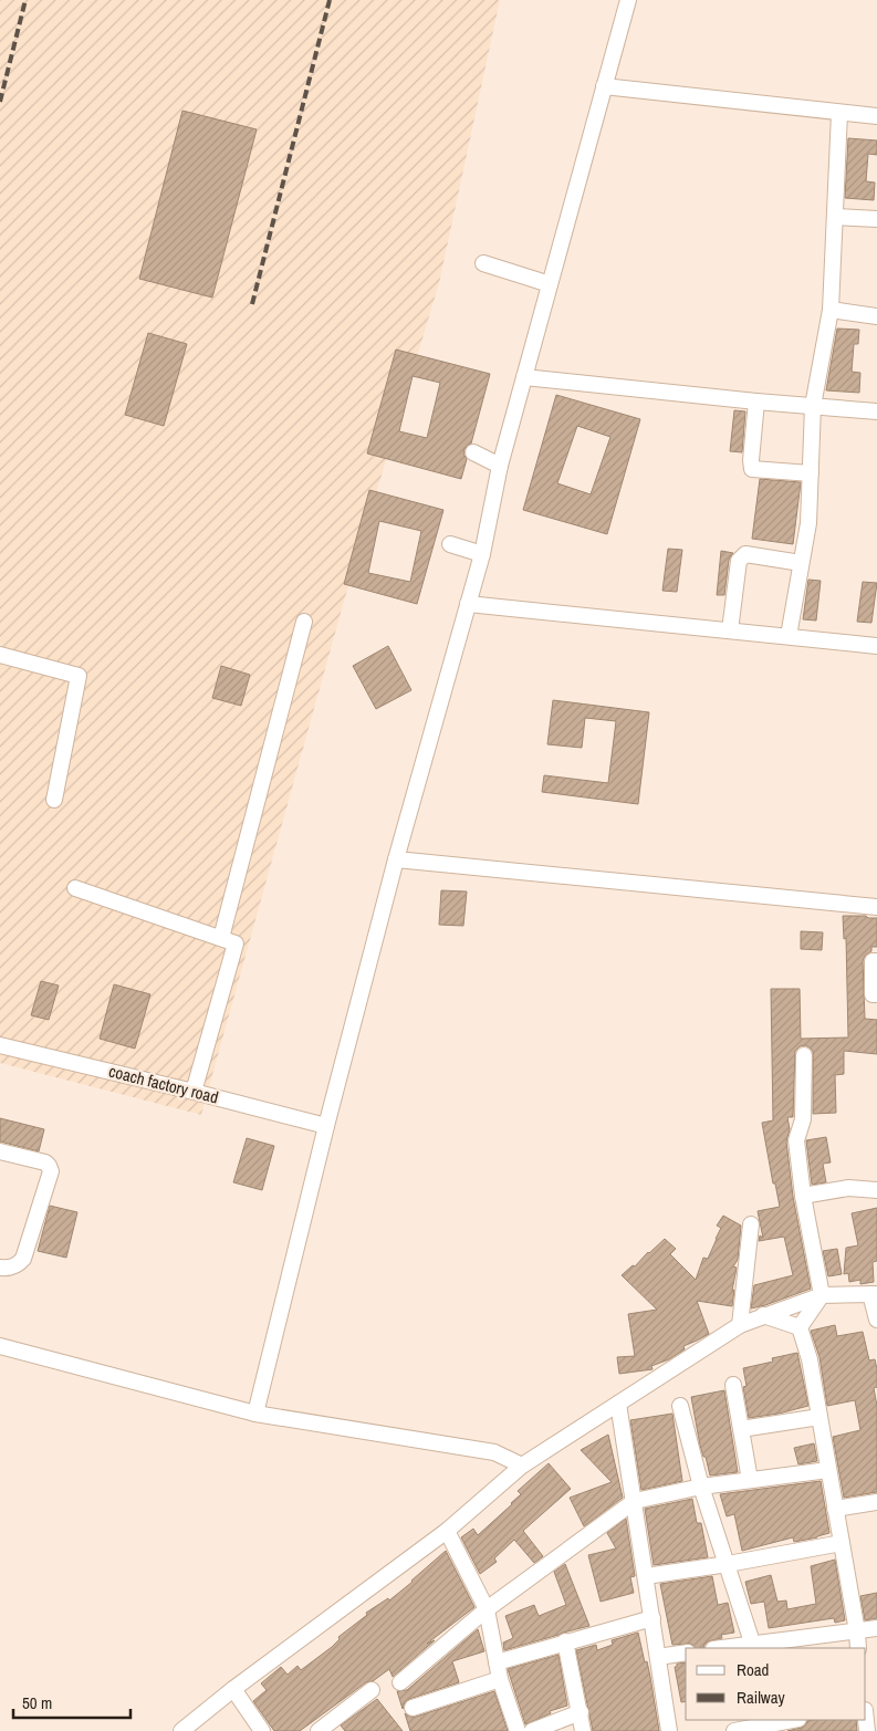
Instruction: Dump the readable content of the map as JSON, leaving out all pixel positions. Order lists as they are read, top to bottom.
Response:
{
  "streets": {
    "street": ["coach factory road"]
  },
  "legend": ["Road", "Railway"],
  "scale_bar": "50 m"
}
